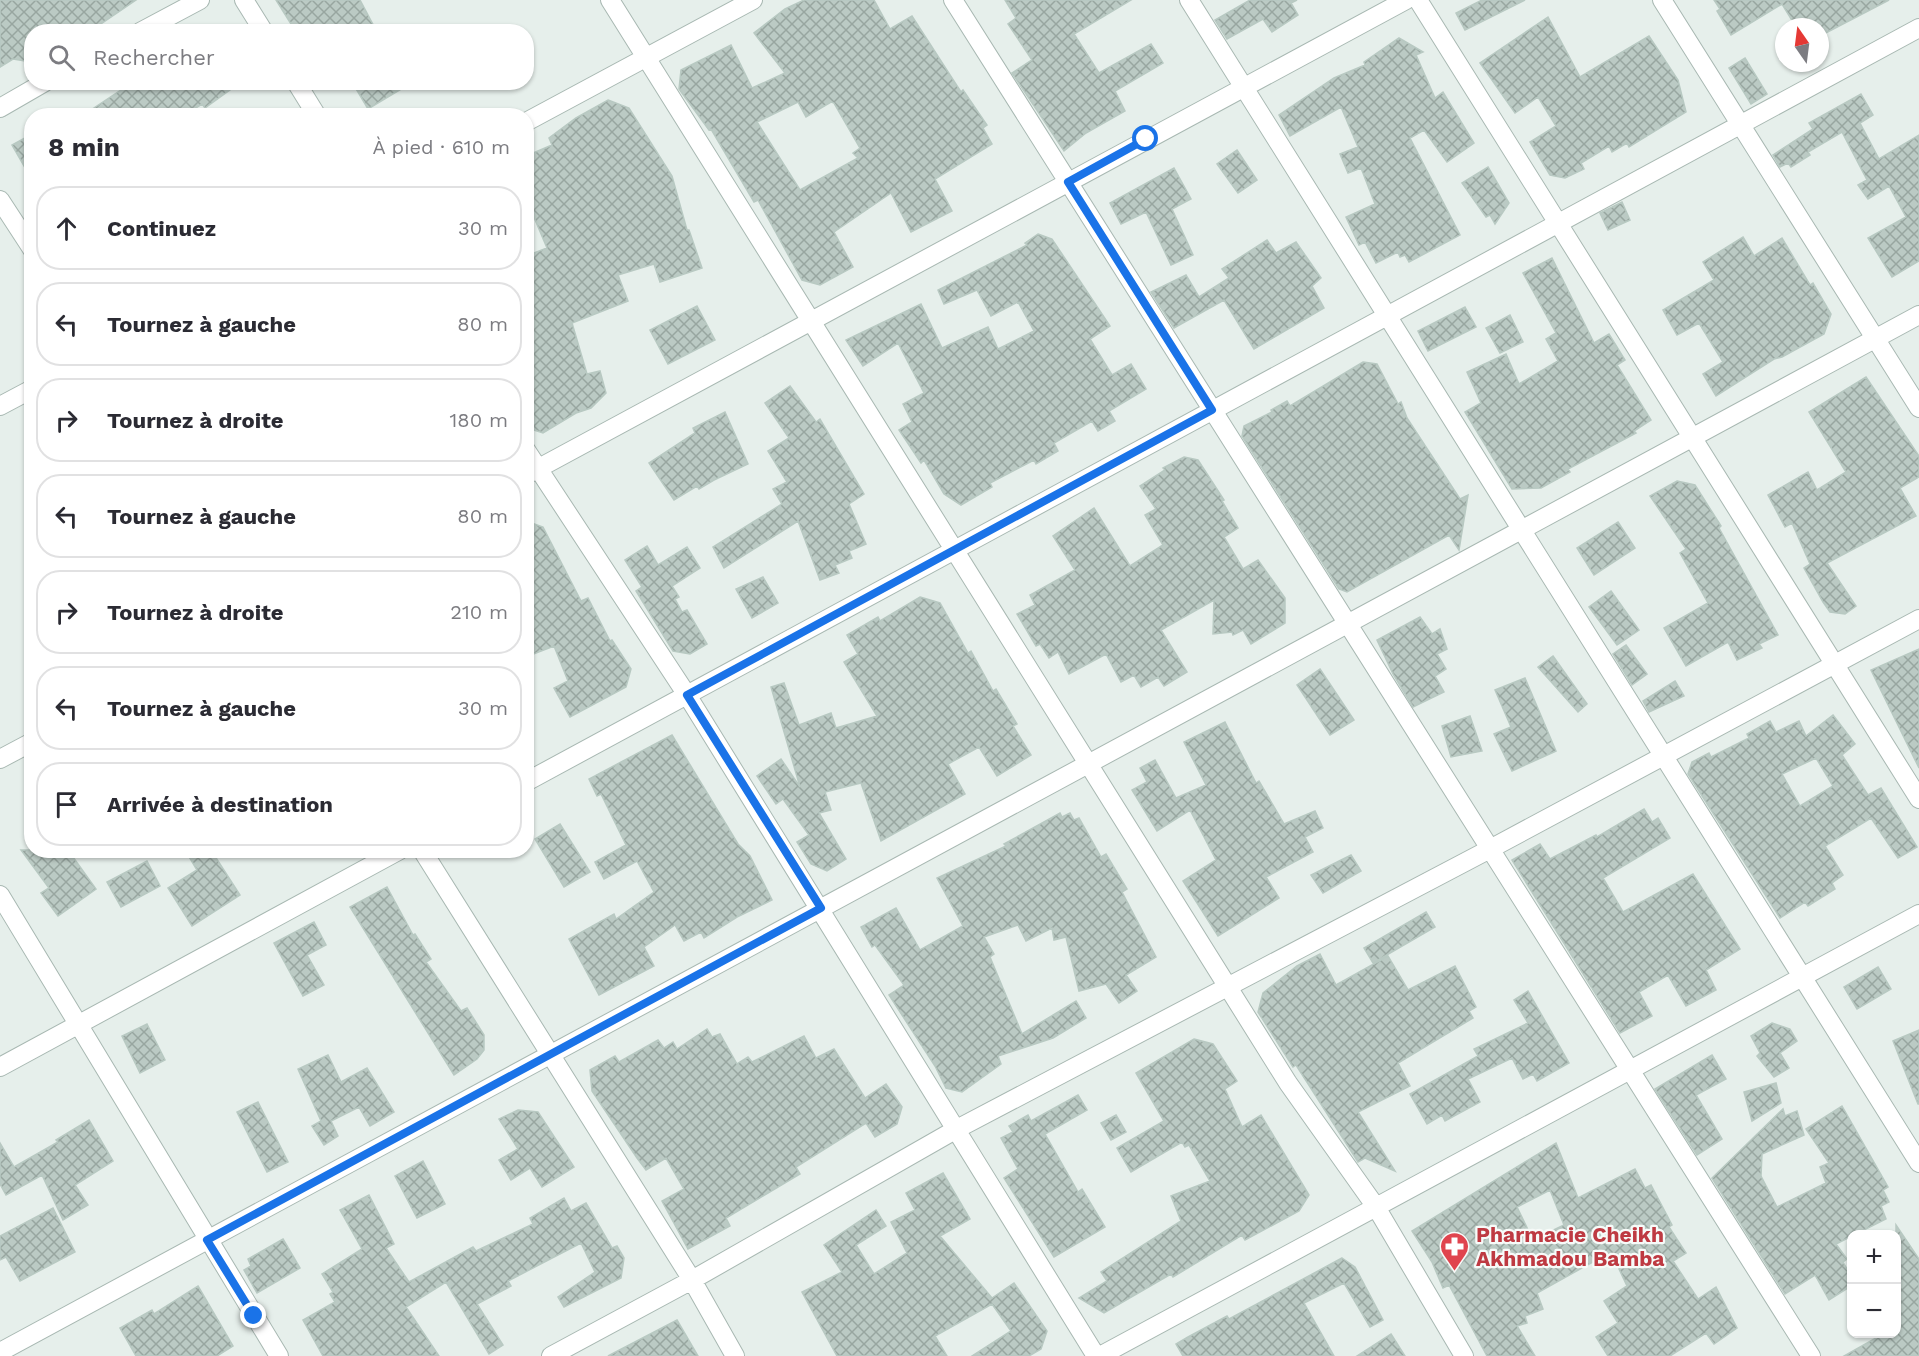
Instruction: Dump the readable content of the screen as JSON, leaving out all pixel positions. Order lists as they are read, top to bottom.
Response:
{
  "places": {
    "pharmacy": ["Pharmacie Cheikh Akhmadou Bamba"]
  },
  "north": "top",
  "page": {
    "search": "Rechercher",
    "heading": ["8 min", "À pied · 610 m"],
    "list": [
      ["Continuez", "30 m"],
      ["Tournez à gauche", "80 m"],
      ["Tournez à droite", "180 m"],
      ["Tournez à gauche", "80 m"],
      ["Tournez à droite", "210 m"],
      ["Tournez à gauche", "30 m"],
      "Arrivée à destination"
    ],
    "map_buttons": ["+", "−"]
  }
}
